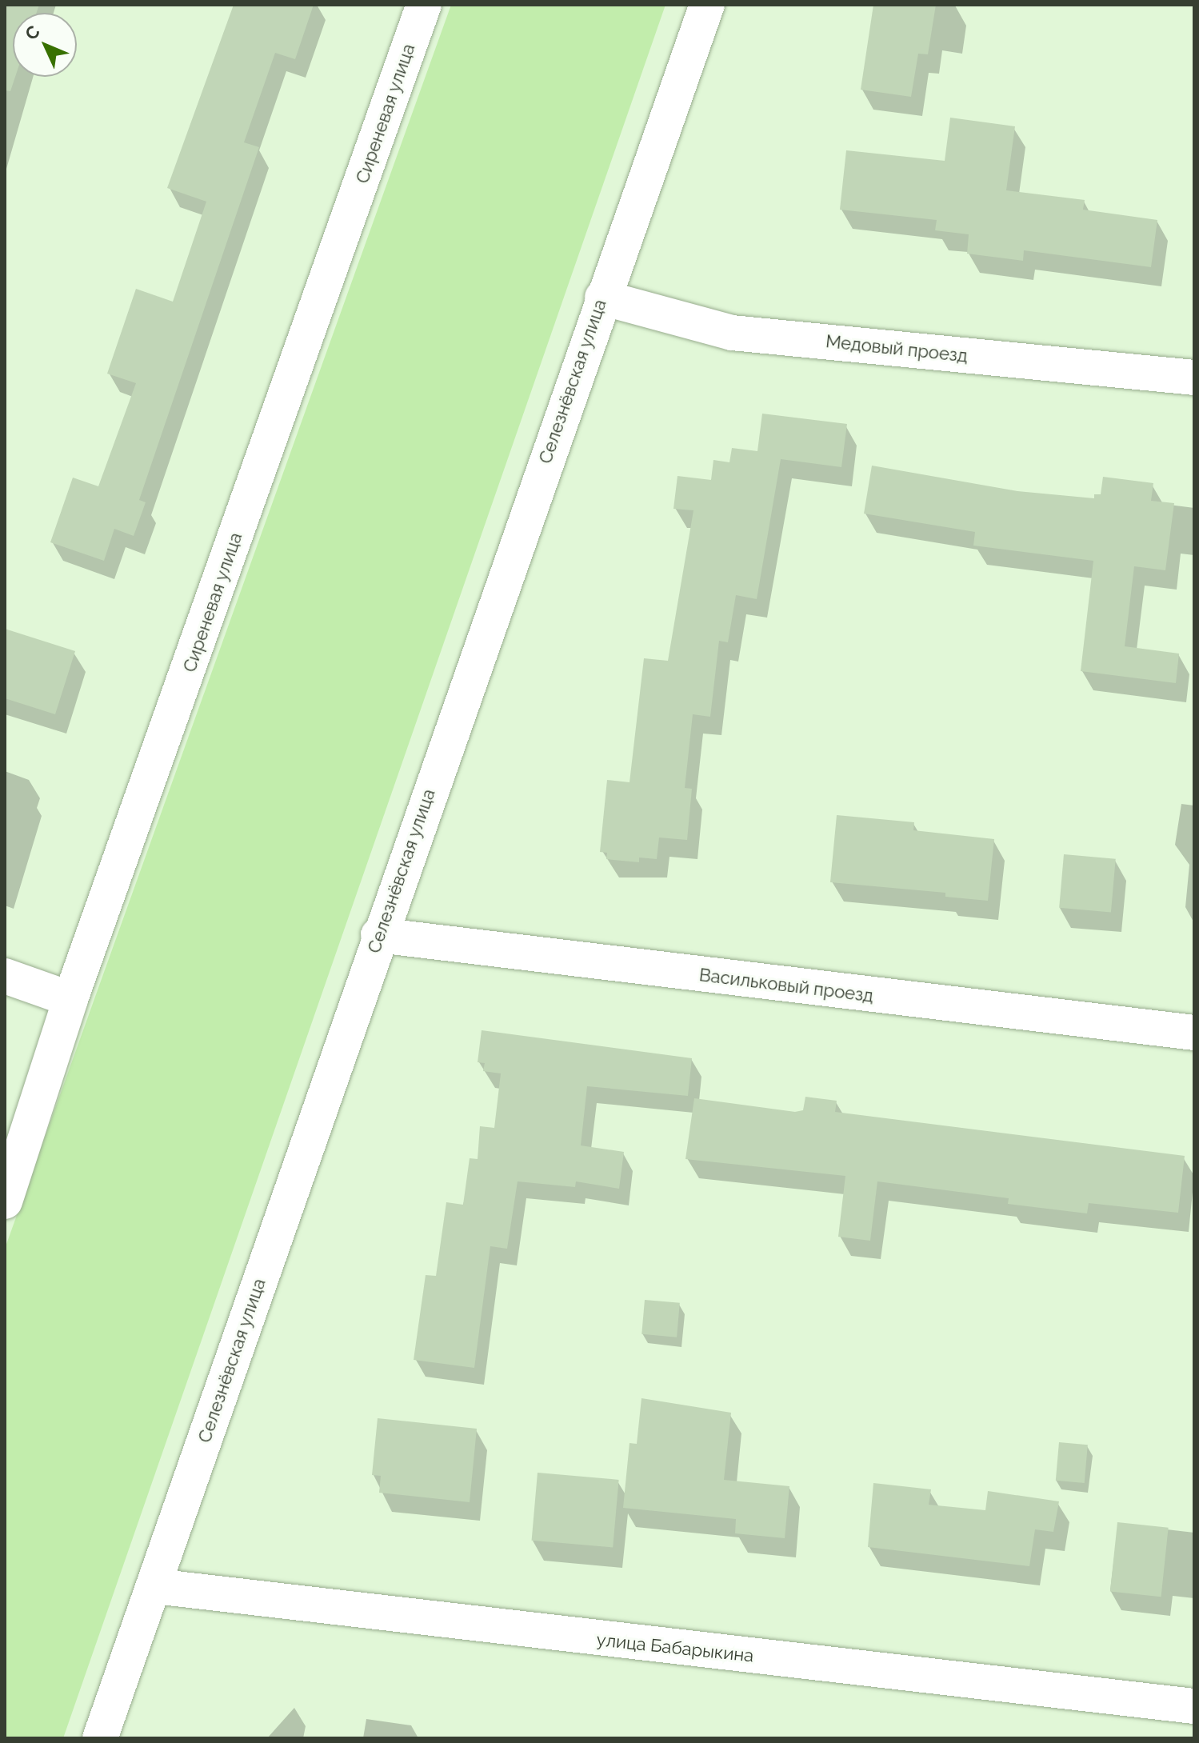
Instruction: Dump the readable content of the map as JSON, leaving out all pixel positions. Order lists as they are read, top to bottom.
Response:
{
  "streets": {
    "street": [
      "Сиреневая улица",
      "Медовый проезд",
      "Селезнёвская улица",
      "Васильковый проезд",
      "улица Бабарыкина"
    ]
  },
  "crossings": [
    ["Медовый проезд", "Селезнёвская улица"],
    ["Селезнёвская улица", "Васильковый проезд"],
    ["Селезнёвская улица", "улица Бабарыкина"]
  ],
  "north": "top left"
}
